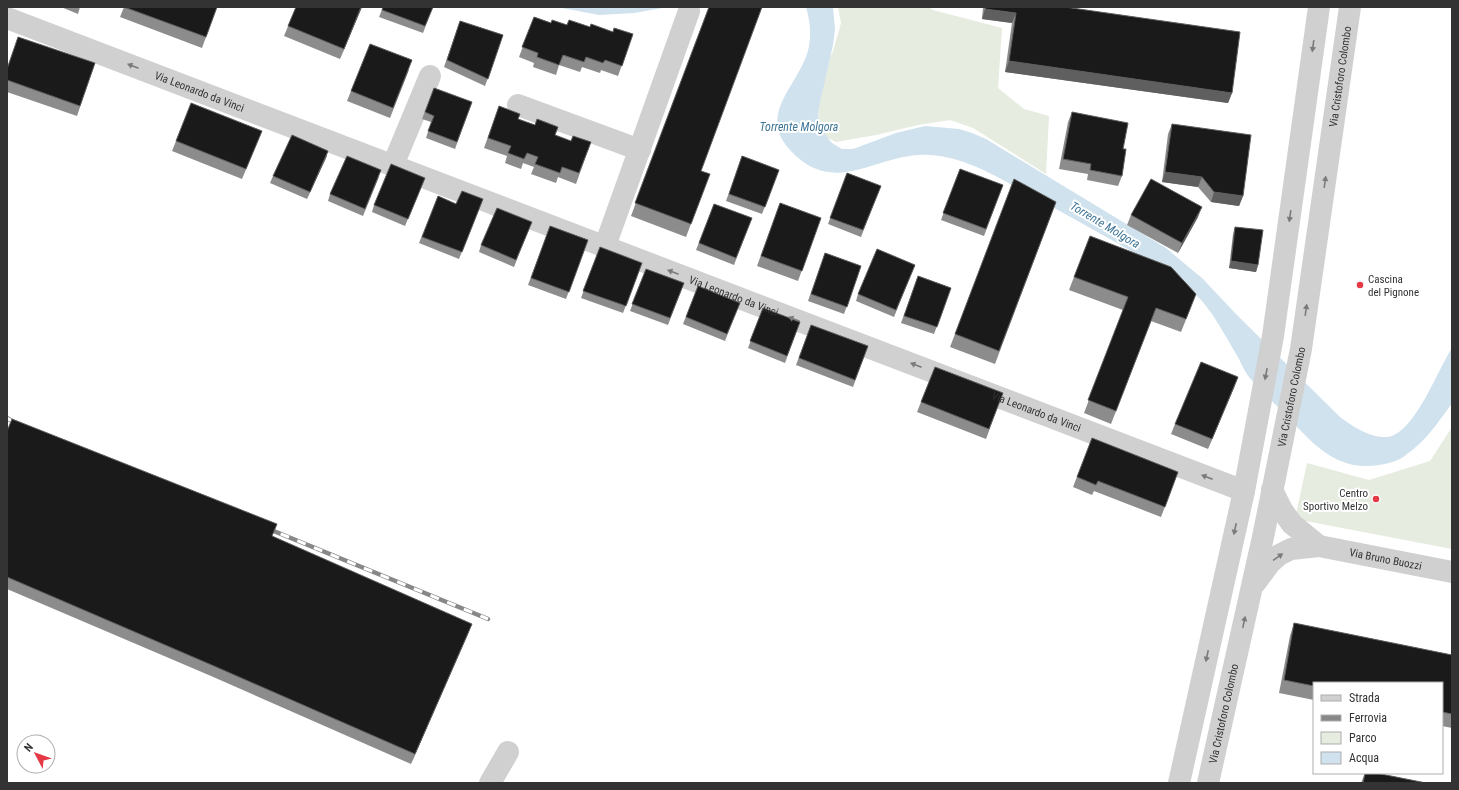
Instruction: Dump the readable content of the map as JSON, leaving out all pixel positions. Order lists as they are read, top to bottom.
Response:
{
  "streets": {
    "street": ["Via Cristoforo Colombo", "Via Leonardo da Vinci", "Via Bruno Buozzi"]
  },
  "crossings": [
    ["Via Cristoforo Colombo", "Via Bruno Buozzi"]
  ],
  "one_way": ["Via Leonardo da Vinci"],
  "water": ["Torrente Molgora"],
  "places": ["Cascina del Pignone", "Centro Sportivo Melzo"],
  "legend": [
    "Strada",
    "Ferrovia",
    "Parco",
    "Acqua"
  ],
  "north": "top left"
}
